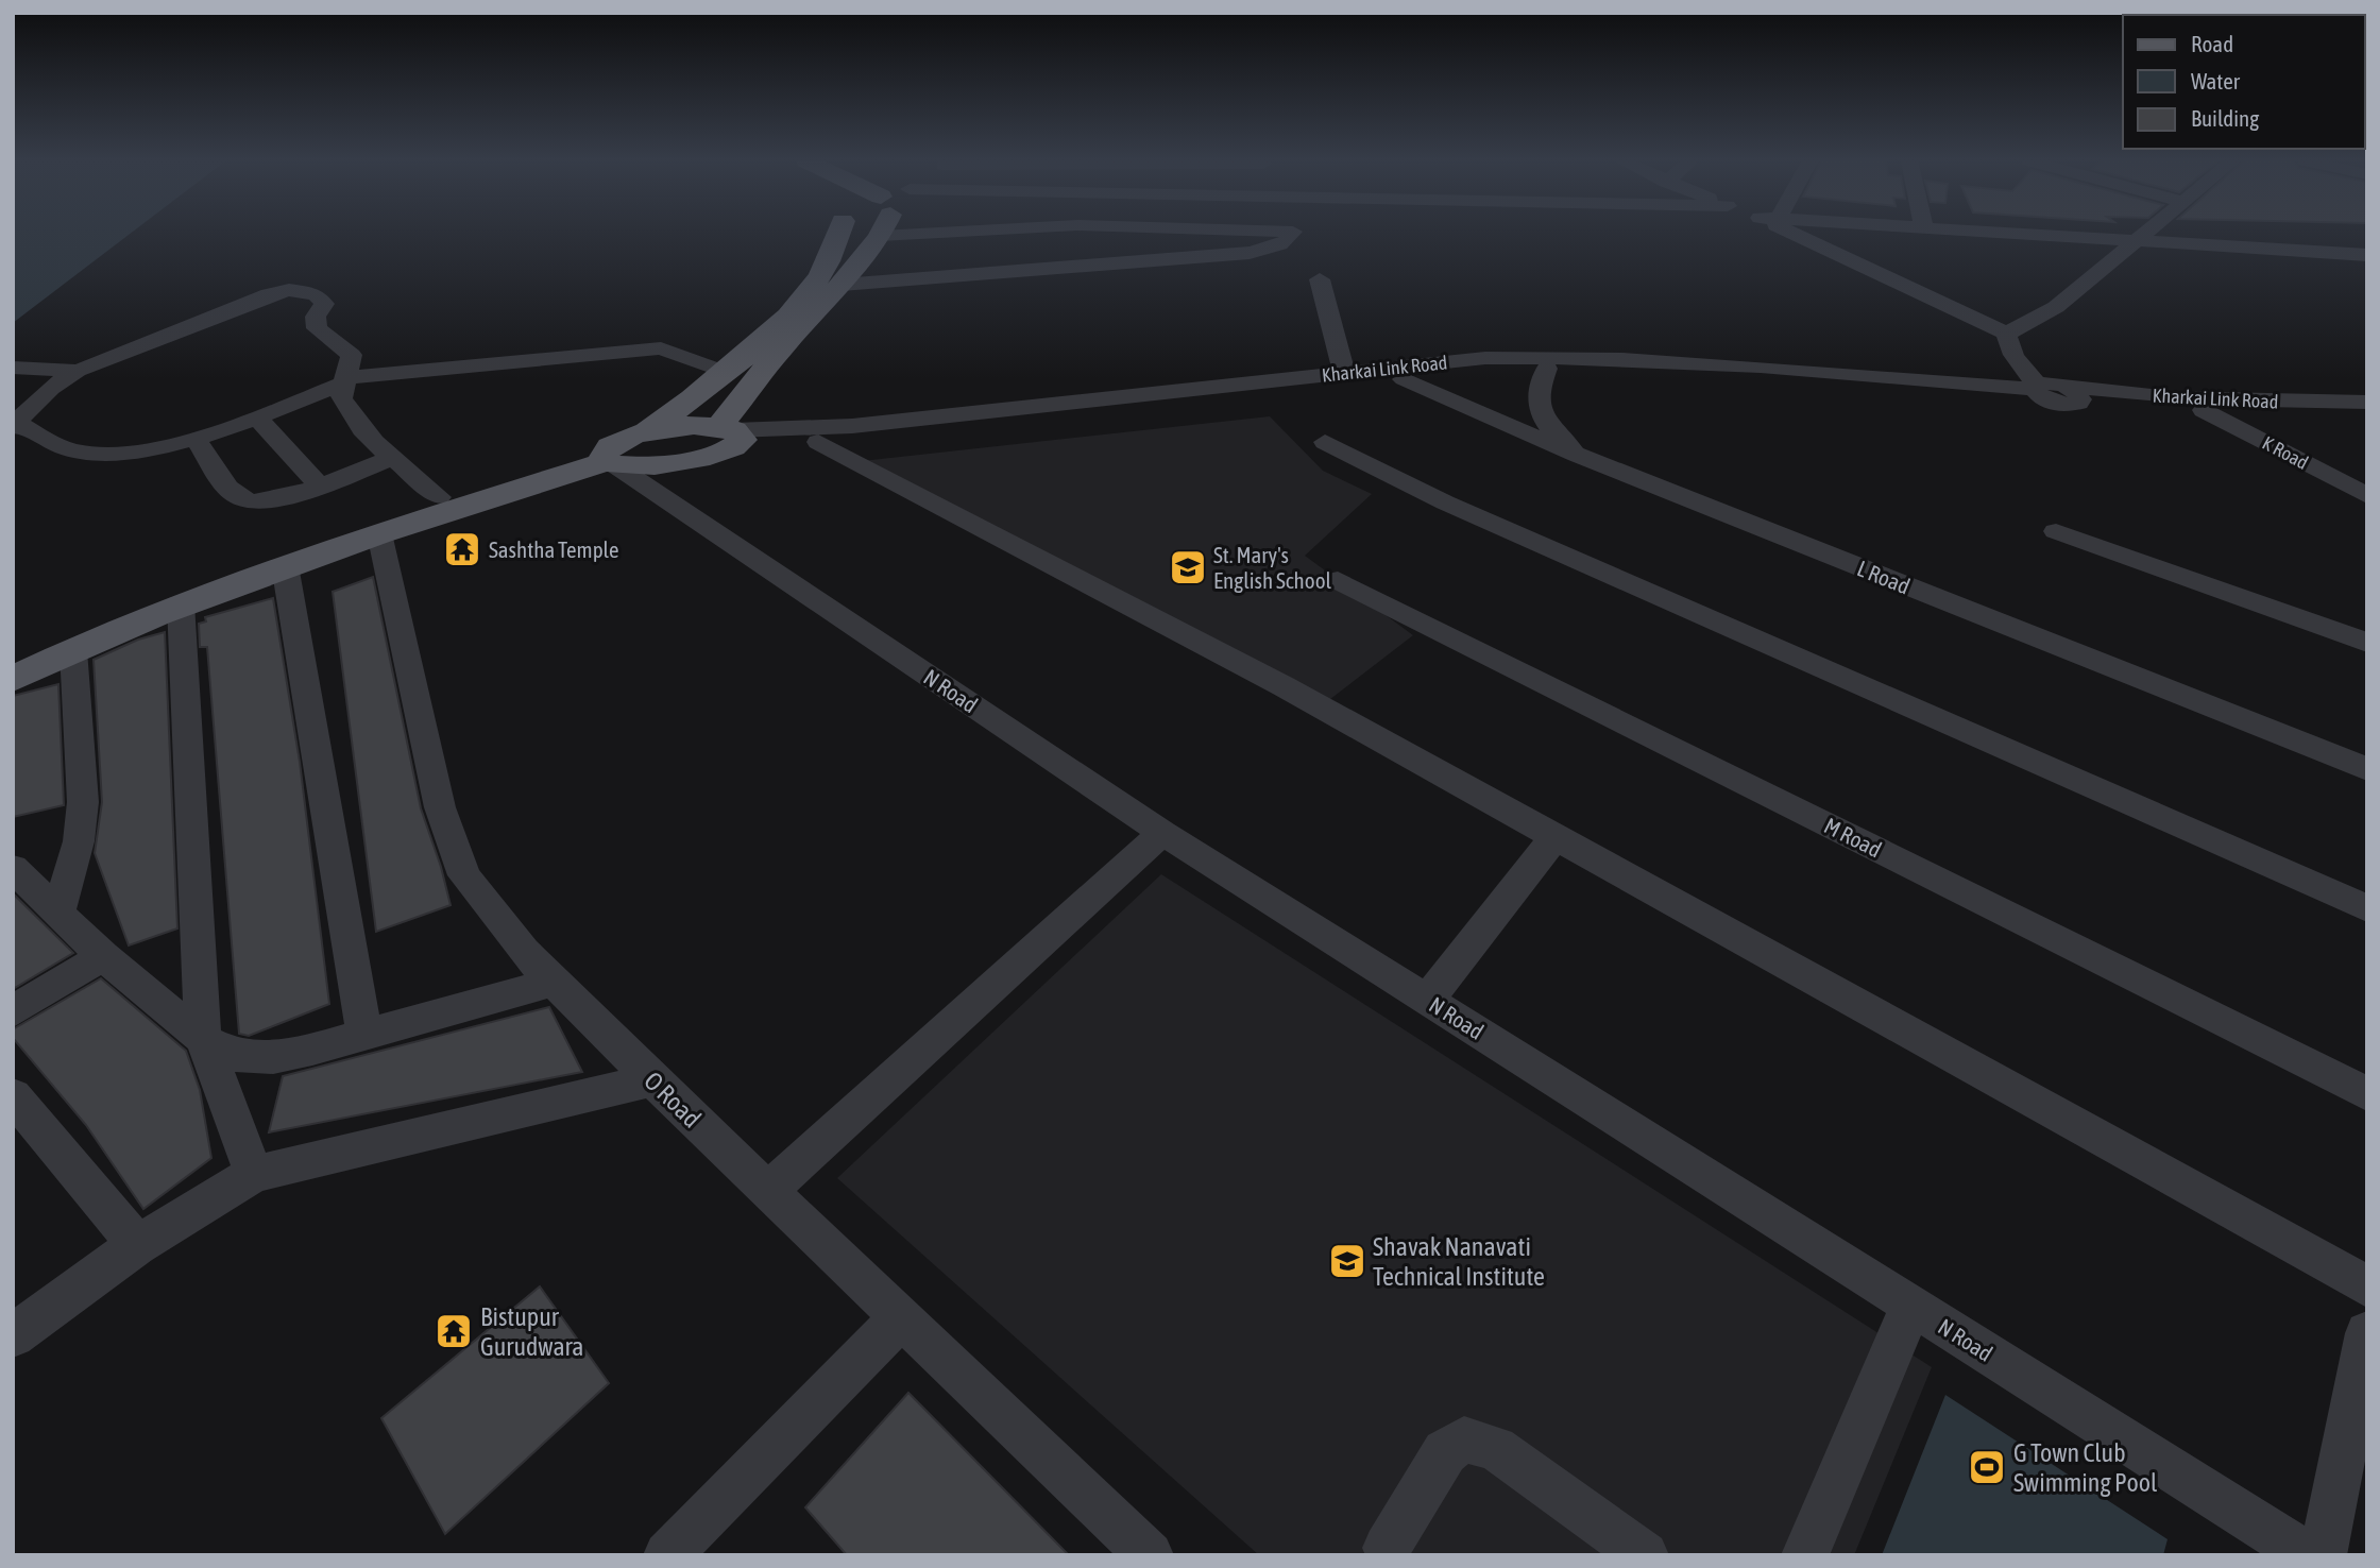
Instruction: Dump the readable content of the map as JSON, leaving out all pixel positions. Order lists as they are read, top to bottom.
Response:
{
  "streets": {
    "street": [
      "Kharkai Link Road",
      "K Road",
      "L Road",
      "N Road",
      "M Road",
      "O Road"
    ]
  },
  "crossings": [
    ["Kharkai Link Road", "K Road"]
  ],
  "places": {
    "temple": ["Sashtha Temple", "Bistupur Gurudwara"],
    "school or university": ["St. Mary's English School", "Shavak Nanavati Technical Institute"],
    "sports": ["G Town Club Swimming Pool"]
  },
  "legend": ["Road", "Water", "Building"]
}
